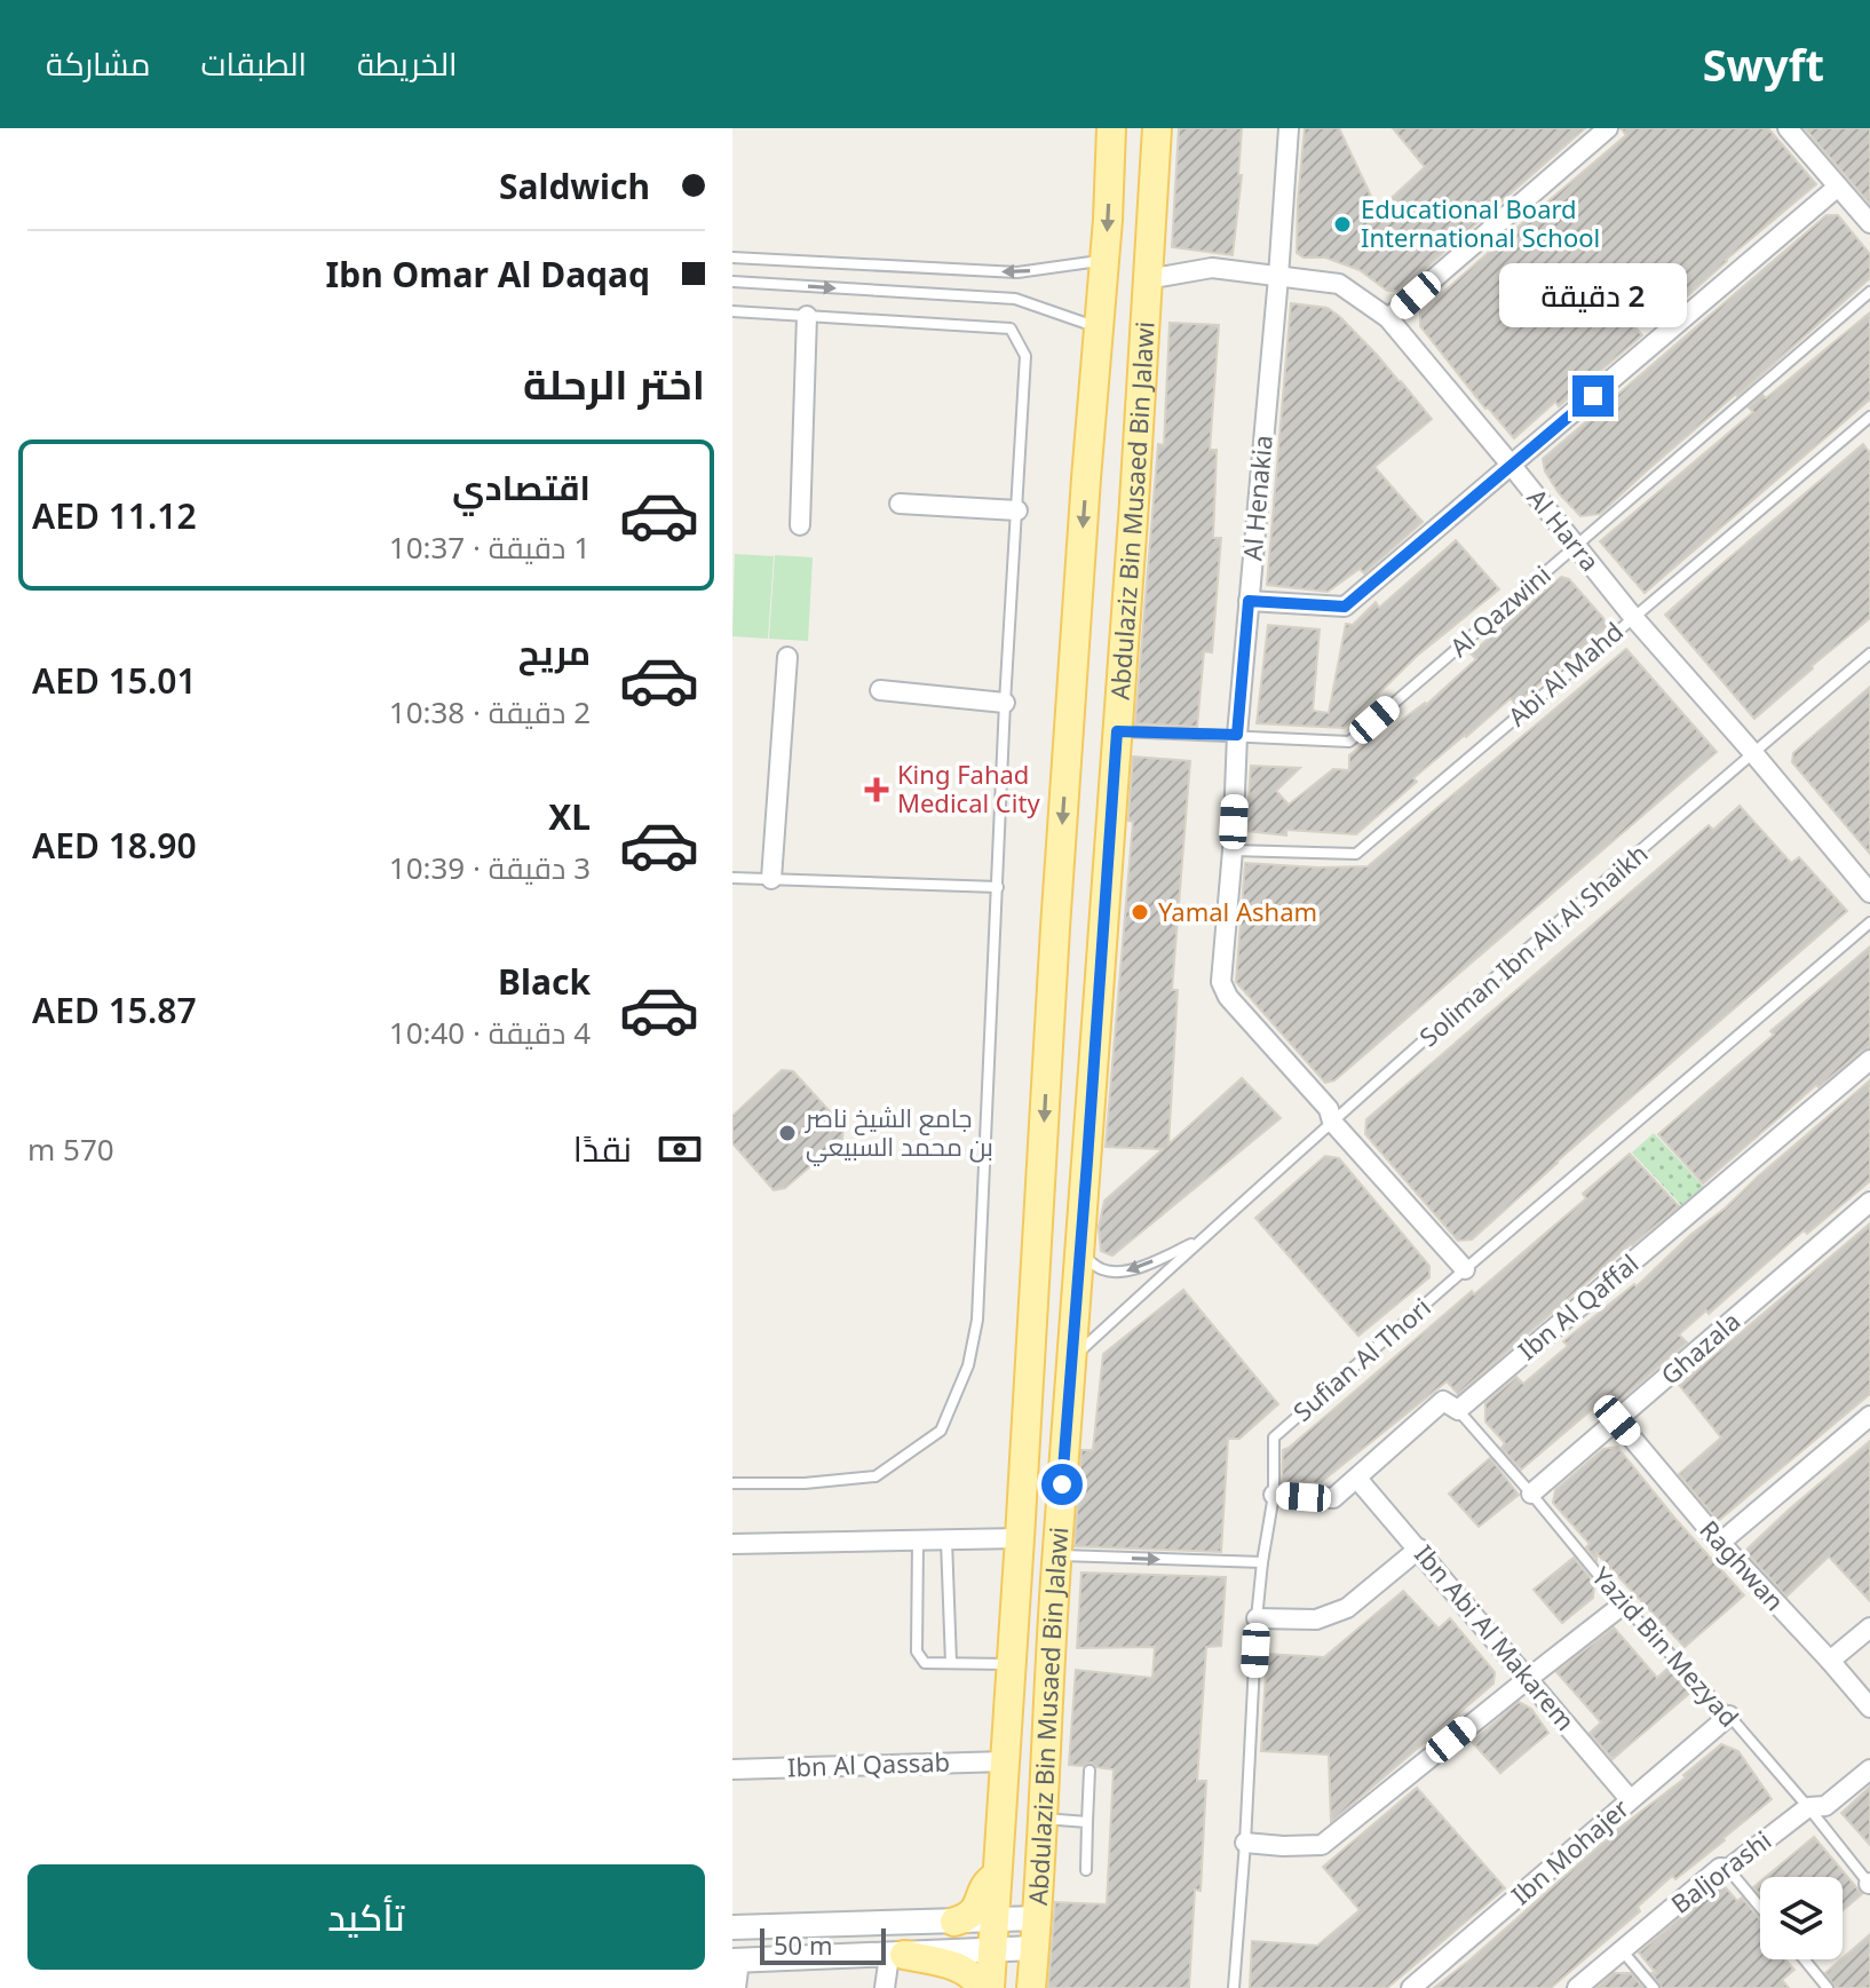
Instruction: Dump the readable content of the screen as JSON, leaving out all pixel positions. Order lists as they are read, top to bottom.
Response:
{
  "streets": {
    "main road": ["Abdulaziz Bin Musaed Bin Jalawi"],
    "street": [
      "Al Henakia",
      "Al Harra",
      "Ibn Al Qaffal",
      "Ghazala",
      "Raghwan",
      "Ibn Abi Al Makarem",
      "Ibn Al Qassab",
      "Ibn Mohajer",
      "Baljorashi"
    ],
    "lane": [
      "Al Qazwini",
      "Abi Al Mahd",
      "Soliman Ibn Ali Al Shaikh",
      "Sufian Al Thori",
      "Yazid Bin Mezyad"
    ]
  },
  "crossings": [
    ["Al Henakia", "Al Harra"],
    ["Al Henakia", "Al Qazwini"],
    ["Al Henakia", "Abi Al Mahd"],
    ["Al Henakia", "Soliman Ibn Ali Al Shaikh"],
    ["Al Henakia", "Sufian Al Thori"],
    ["Abdulaziz Bin Musaed Bin Jalawi", "Al Harra"],
    ["Abdulaziz Bin Musaed Bin Jalawi", "Al Qazwini"],
    ["Abdulaziz Bin Musaed Bin Jalawi", "Soliman Ibn Ali Al Shaikh"],
    ["Abdulaziz Bin Musaed Bin Jalawi", "Ibn Al Qassab"],
    ["Al Harra", "Al Qazwini"],
    ["Al Harra", "Abi Al Mahd"],
    ["Al Harra", "Soliman Ibn Ali Al Shaikh"],
    ["Ibn Al Qaffal", "Sufian Al Thori"],
    ["Ibn Al Qaffal", "Ibn Abi Al Makarem"],
    ["Ibn Al Qaffal", "Yazid Bin Mezyad"],
    ["Ghazala", "Raghwan"],
    ["Ghazala", "Yazid Bin Mezyad"],
    ["Ibn Abi Al Makarem", "Ibn Mohajer"],
    ["Yazid Bin Mezyad", "Ibn Mohajer"],
    ["Yazid Bin Mezyad", "Baljorashi"]
  ],
  "places": {
    "other": ["Educational Board International School", "Yamal Asham", "جامع الشيخ ناصر بن محمد السبيعي"],
    "health": ["King Fahad Medical City"]
  },
  "scale_bar": "50 m",
  "page": {
    "header": "Swyft",
    "nav": ["الخريطة", "الطبقات", "مشاركة"],
    "banner": ["Saldwich", "Ibn Omar Al Daqaq"],
    "bubble": "2 دقيقة",
    "heading": "اختر الرحلة",
    "list": [
      {
        "name": "اقتصادي",
        "note": "1 دقيقة · 10:37",
        "value": "AED 11.12"
      },
      {
        "name": "مريح",
        "note": "2 دقيقة · 10:38",
        "value": "AED 15.01"
      },
      {
        "name": "XL",
        "note": "3 دقيقة · 10:39",
        "value": "AED 18.90"
      },
      {
        "name": "Black",
        "note": "4 دقيقة · 10:40",
        "value": "AED 15.87"
      }
    ],
    "pay": ["نقدًا", "570 m"],
    "buttons": "تأكيد",
    "scale": "50 m"
  }
}
